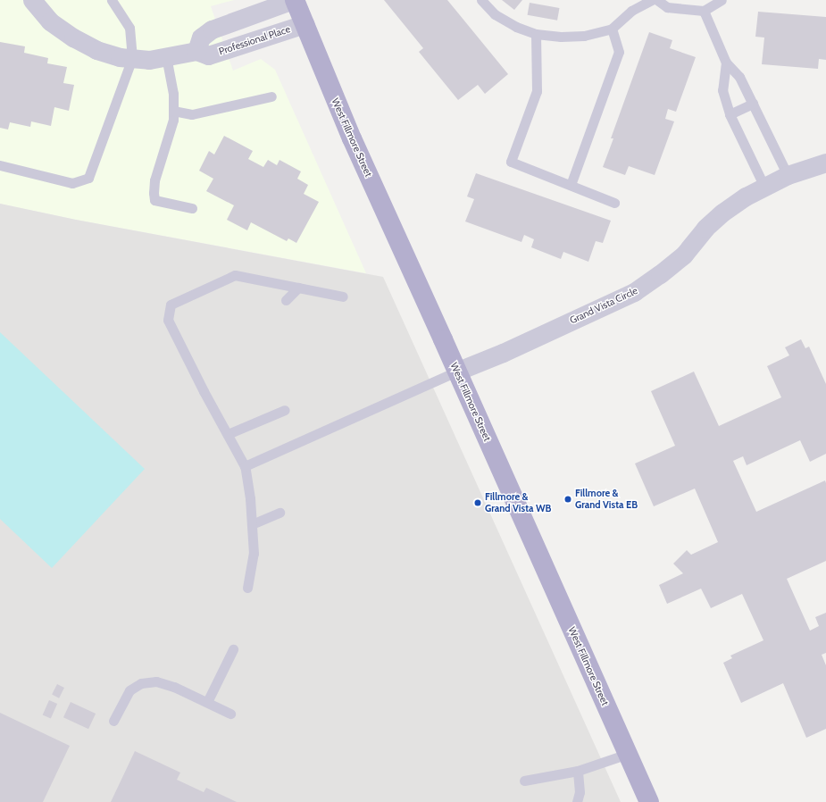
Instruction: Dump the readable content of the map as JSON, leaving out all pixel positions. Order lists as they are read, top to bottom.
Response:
{
  "streets": {
    "main road": ["West Fillmore Street"],
    "street": ["Professional Place", "Grand Vista Circle"]
  },
  "crossings": [
    ["Professional Place", "West Fillmore Street"],
    ["West Fillmore Street", "Grand Vista Circle"]
  ],
  "places": ["Fillmore & Grand Vista EB", "Fillmore & Grand Vista WB"]
}
